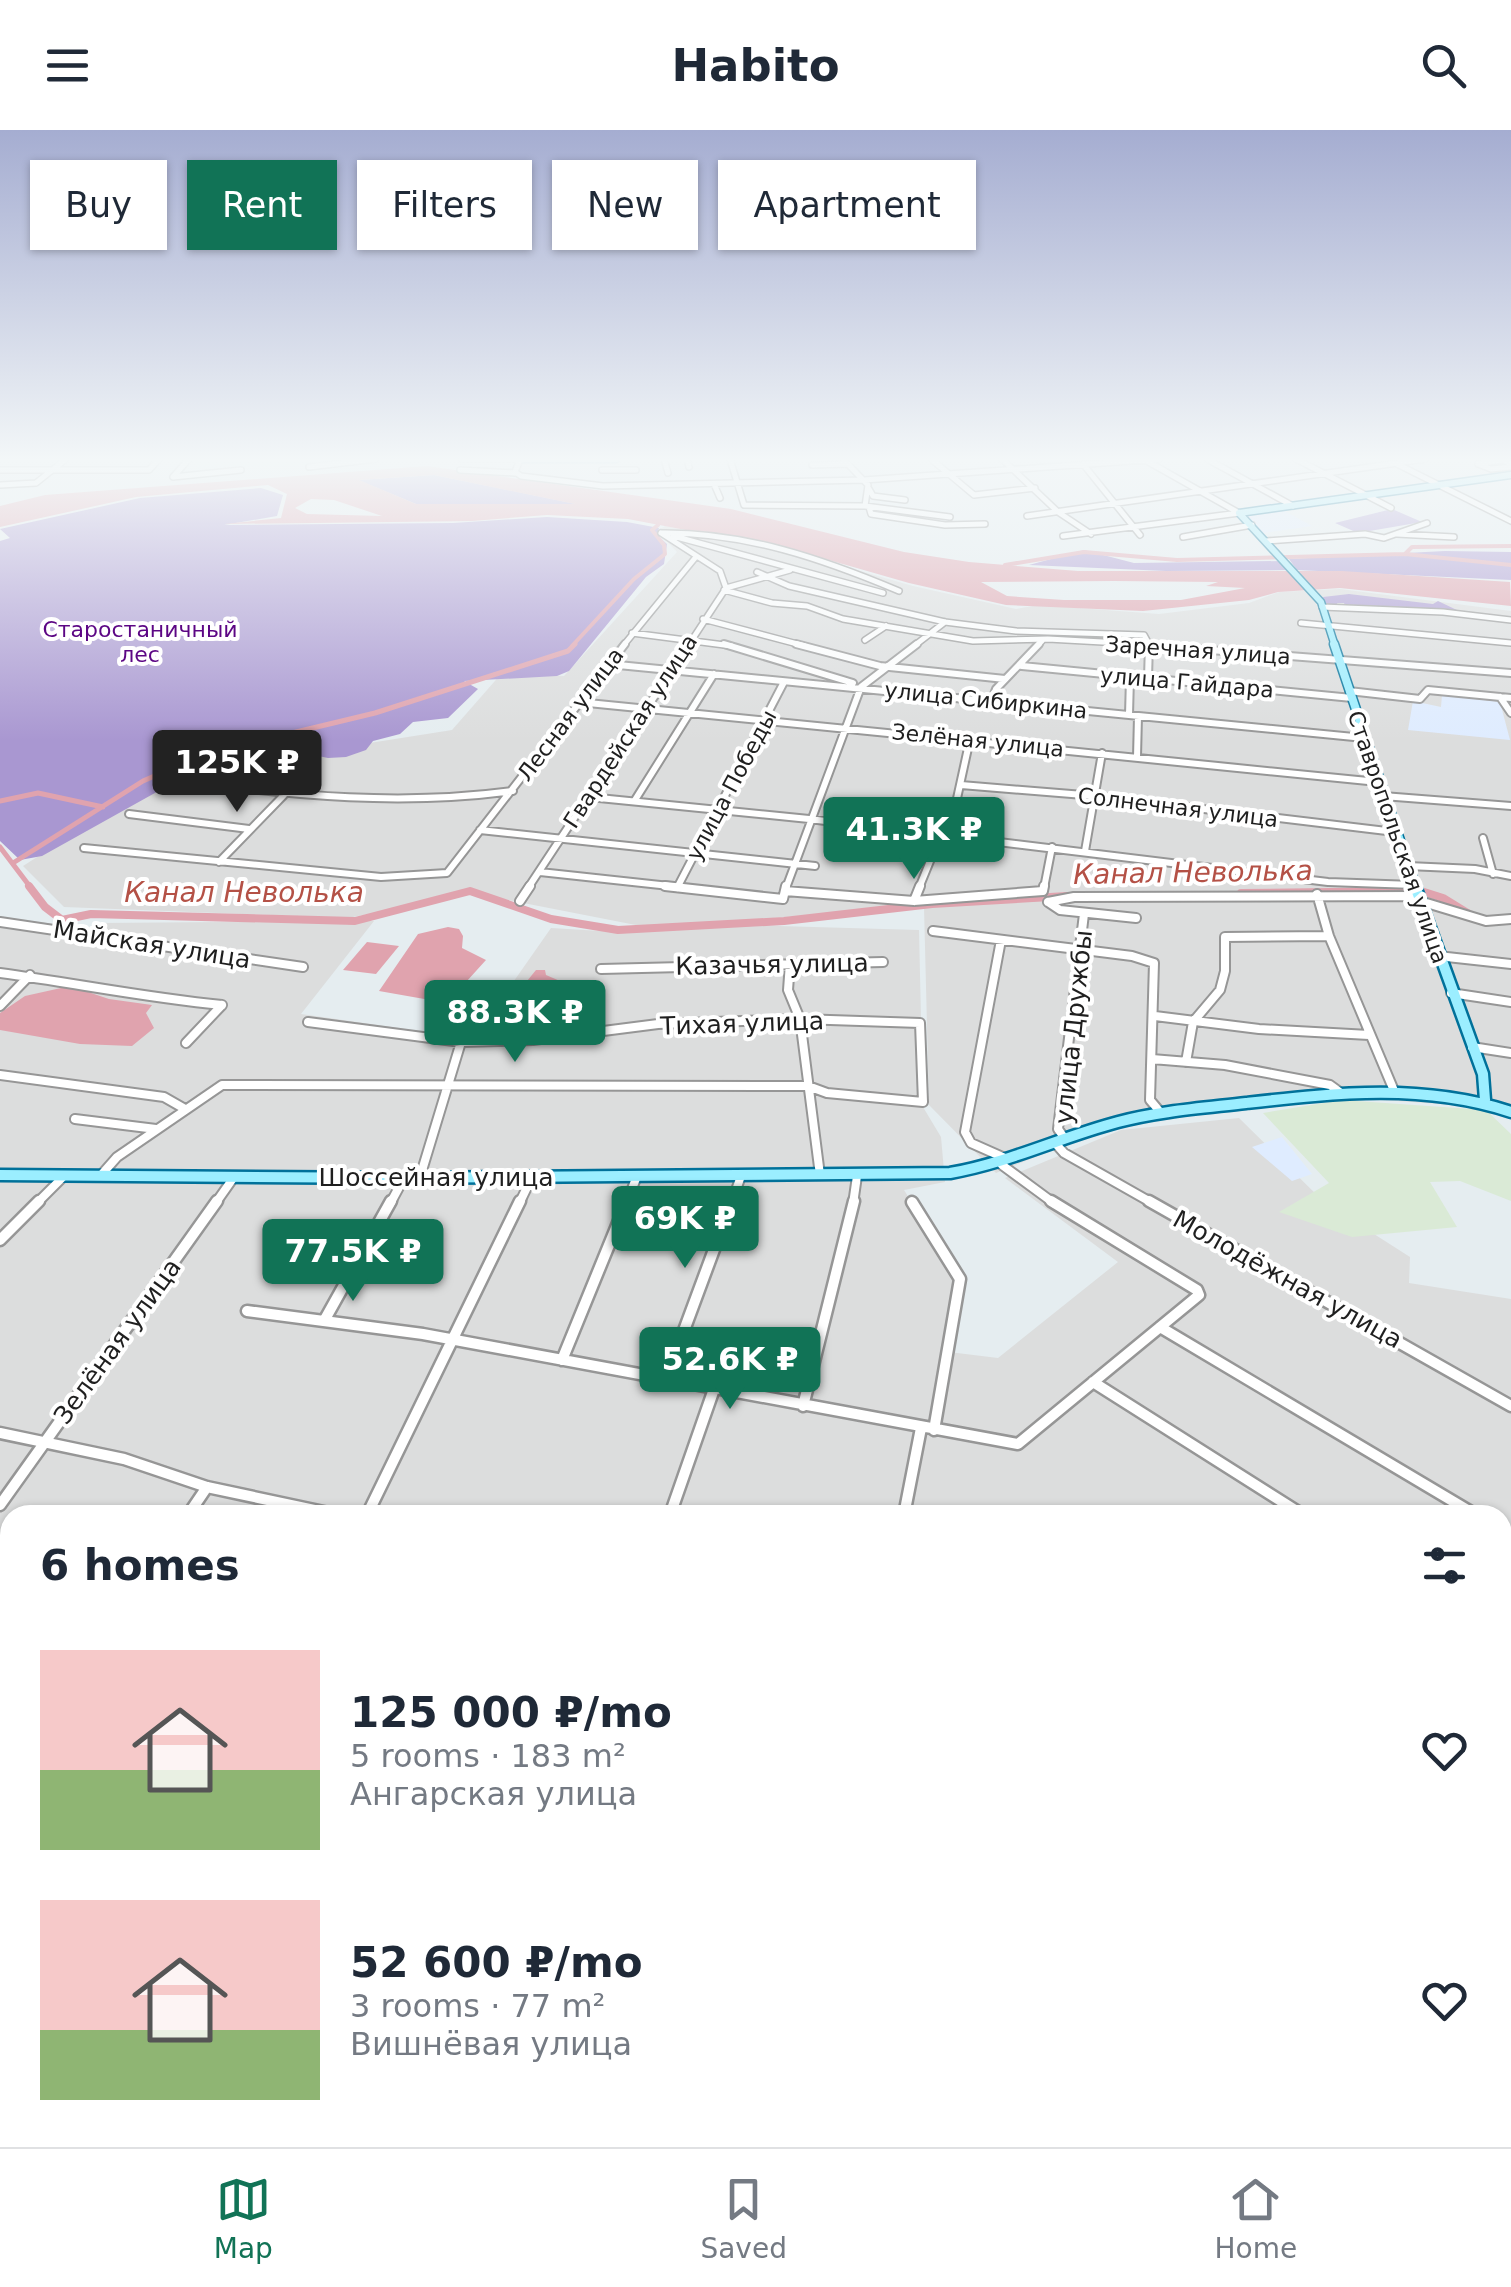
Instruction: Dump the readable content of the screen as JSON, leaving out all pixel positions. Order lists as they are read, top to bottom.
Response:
{
  "streets": {
    "main road": ["Ставропольская улица", "Шоссейная улица"],
    "street": [
      "Заречная улица",
      "улица Гайдара",
      "улица Сибиркина",
      "Лесная улица",
      "Гвардейская улица",
      "Зелёная улица",
      "улица Победы",
      "Солнечная улица",
      "Майская улица",
      "Казачья улица",
      "Тихая улица",
      "улица Дружбы",
      "Молодёжная улица"
    ]
  },
  "crossings": [
    ["Заречная улица", "Гвардейская улица"],
    ["Заречная улица", "Ставропольская улица"],
    ["улица Гайдара", "Ставропольская улица"],
    ["улица Сибиркина", "Лесная улица"],
    ["улица Сибиркина", "Гвардейская улица"],
    ["улица Сибиркина", "улица Победы"],
    ["улица Сибиркина", "Ставропольская улица"],
    ["Лесная улица", "Зелёная улица"],
    ["Гвардейская улица", "Зелёная улица"],
    ["Зелёная улица", "улица Победы"],
    ["Зелёная улица", "Ставропольская улица"],
    ["Зелёная улица", "Шоссейная улица"],
    ["Солнечная улица", "Ставропольская улица"],
    ["Ставропольская улица", "Шоссейная улица"],
    ["улица Дружбы", "Шоссейная улица"],
    ["улица Дружбы", "Молодёжная улица"],
    ["Шоссейная улица", "Молодёжная улица"]
  ],
  "water": ["Канал Неволька"],
  "parks": ["Старостаничный лес"],
  "page": {
    "header": "Habito",
    "chip": [
      "Buy",
      "Rent",
      "Filters",
      "New",
      "Apartment"
    ],
    "price": [
      "125K ₽",
      "41.3K ₽",
      "88.3K ₽",
      "69K ₽",
      "77.5K ₽",
      "52.6K ₽"
    ],
    "heading": "6 homes",
    "list": [
      {
        "name": "125 000 ₽/mo",
        "note": "5 rooms · 183 m² · Ангарская улица"
      },
      {
        "name": "52 600 ₽/mo",
        "note": "3 rooms · 77 m² · Вишнёвая улица"
      }
    ],
    "tabs": ["Map", "Saved", "Home"]
  }
}
